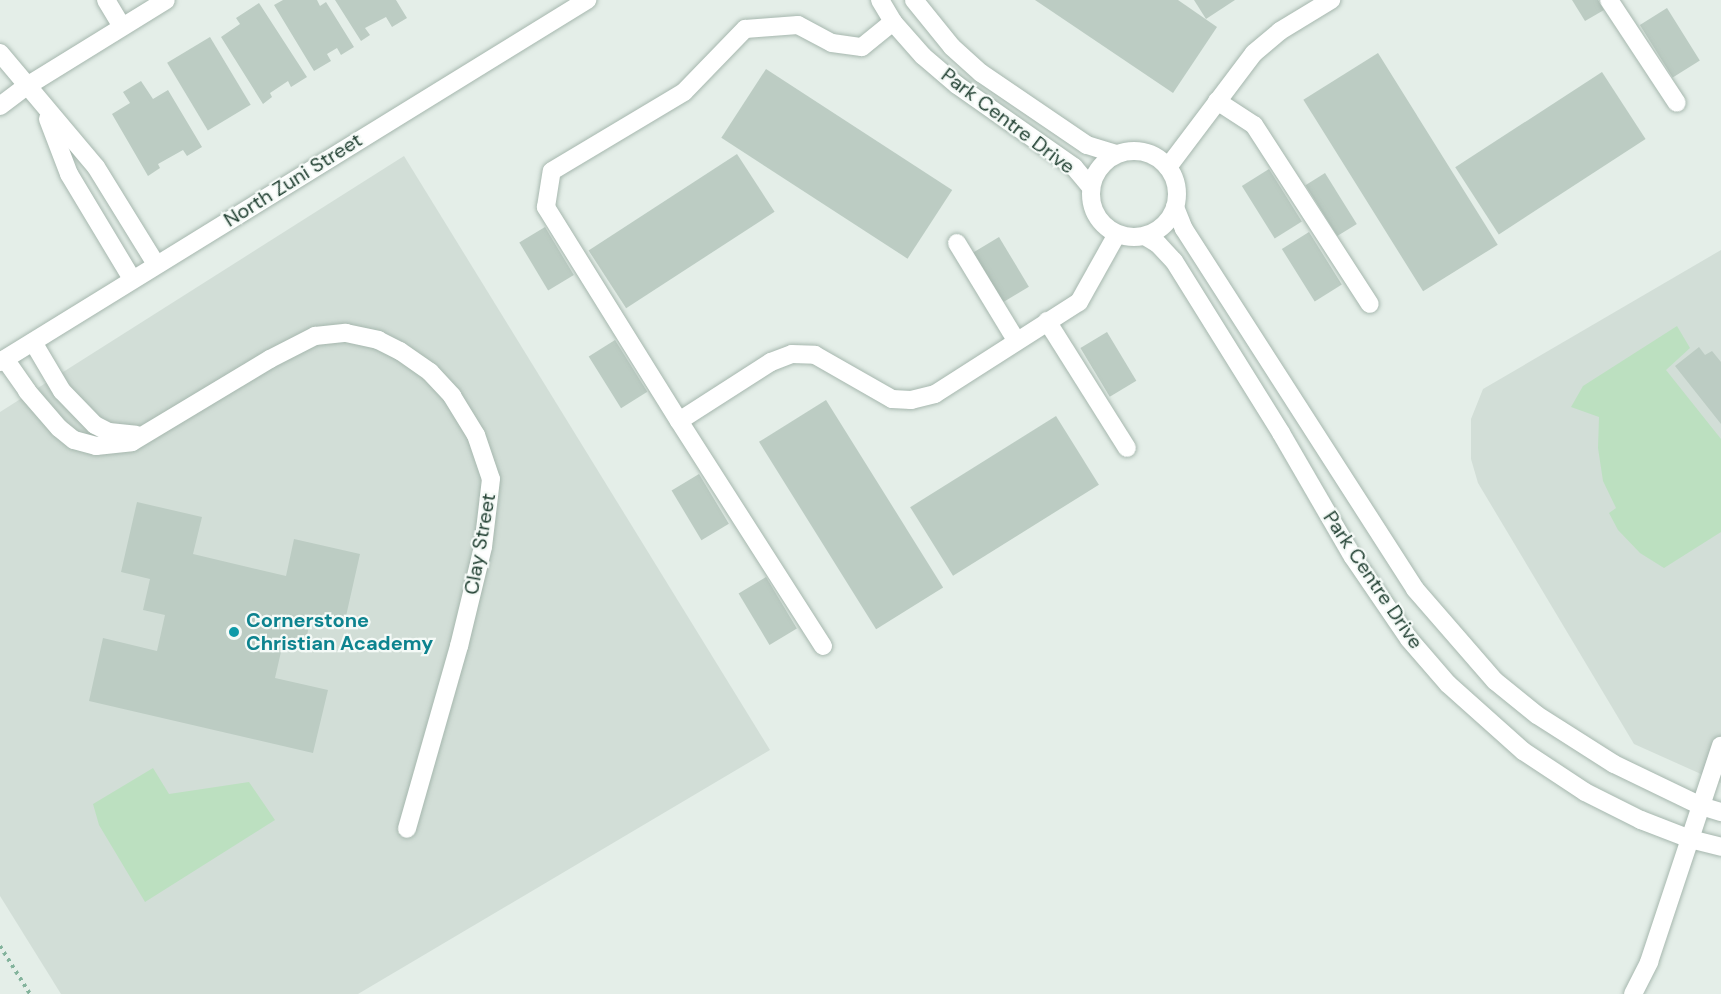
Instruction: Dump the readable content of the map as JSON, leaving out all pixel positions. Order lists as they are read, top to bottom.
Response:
{
  "streets": {
    "street": ["Park Centre Drive", "North Zuni Street", "Clay Street"]
  },
  "crossings": [
    ["North Zuni Street", "Clay Street"]
  ],
  "places": ["Cornerstone Christian Academy"]
}
